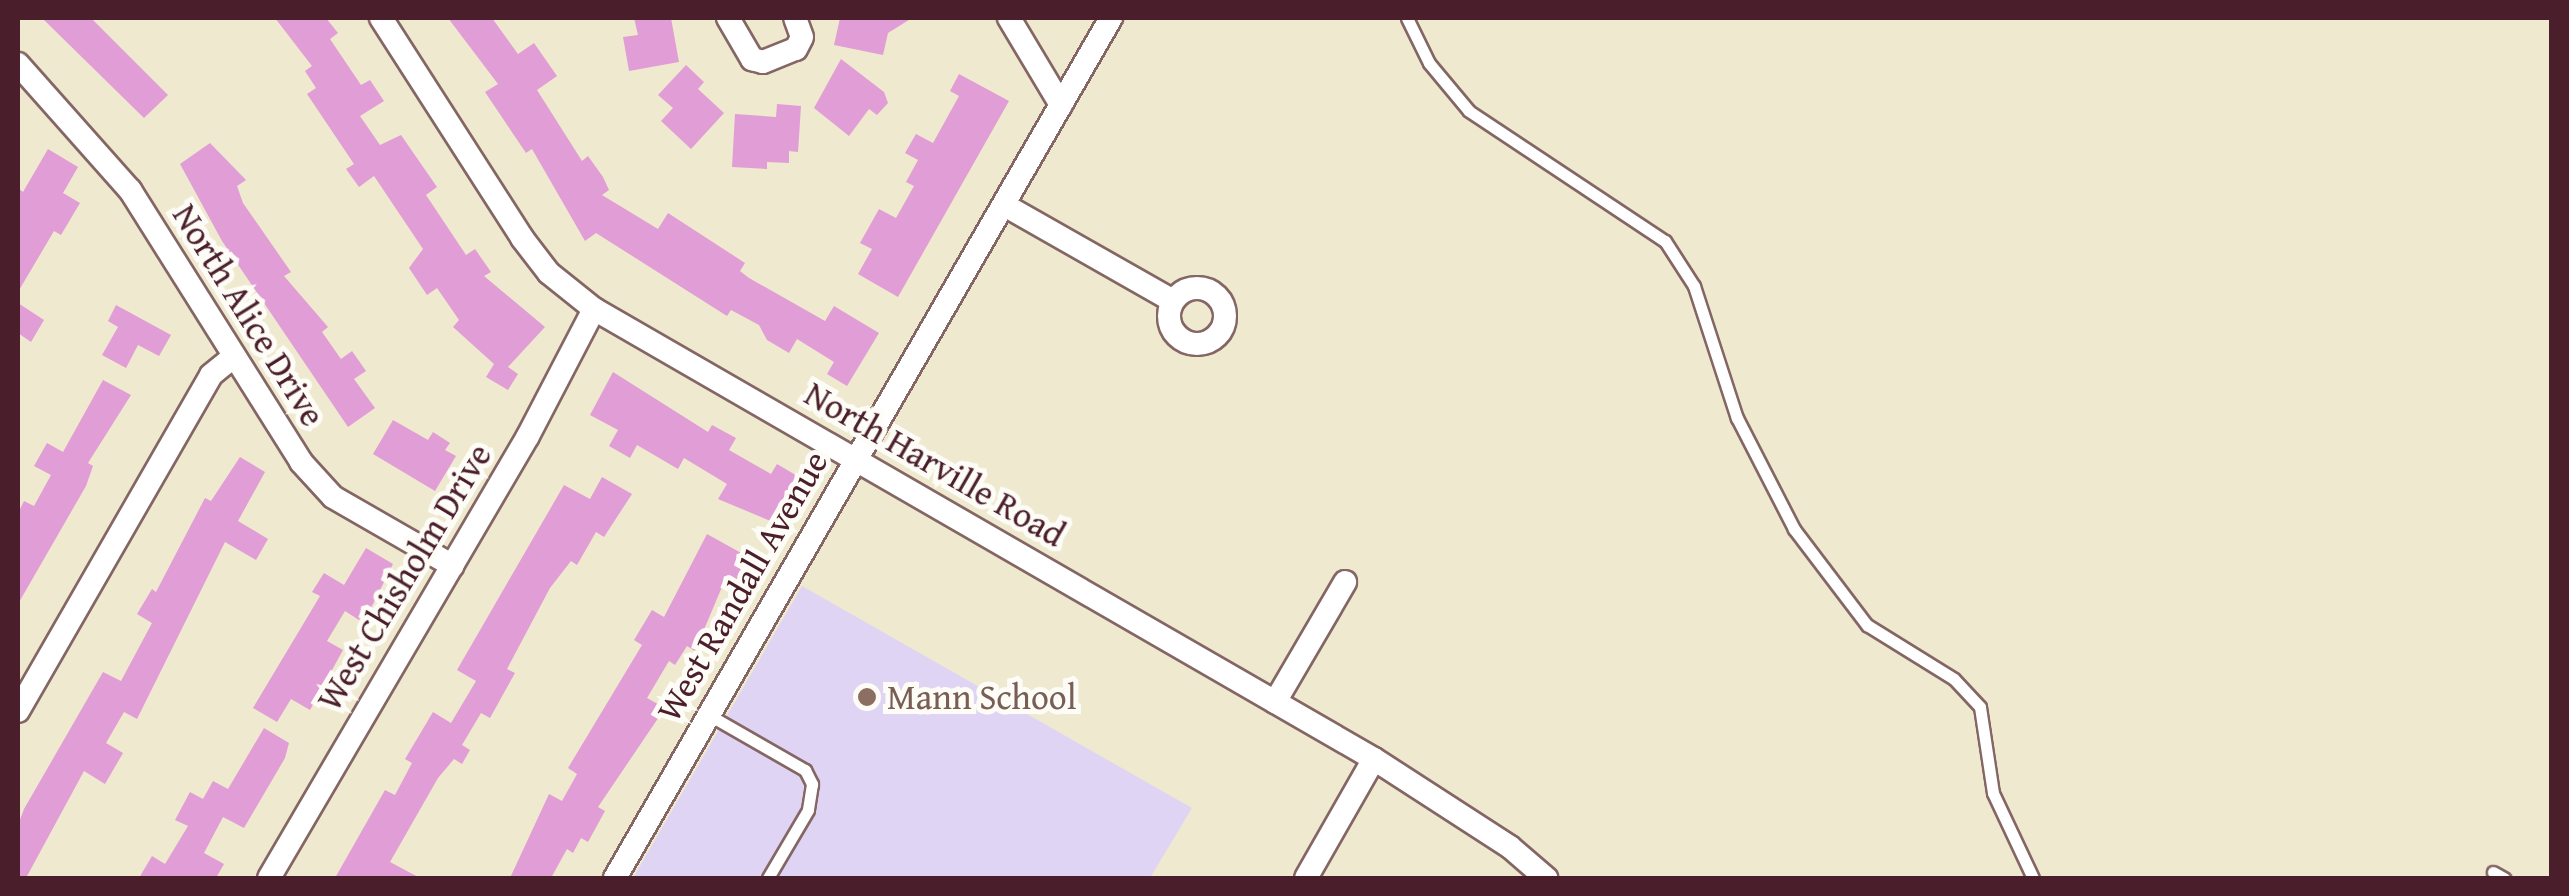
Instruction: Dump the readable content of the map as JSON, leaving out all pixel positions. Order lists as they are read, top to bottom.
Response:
{
  "streets": {
    "street": [
      "North Alice Drive",
      "North Harville Road",
      "West Chisholm Drive",
      "West Randall Avenue"
    ]
  },
  "crossings": [
    ["North Alice Drive", "West Chisholm Drive"],
    ["North Harville Road", "West Chisholm Drive"],
    ["North Harville Road", "West Randall Avenue"]
  ],
  "places": ["Mann School"]
}
